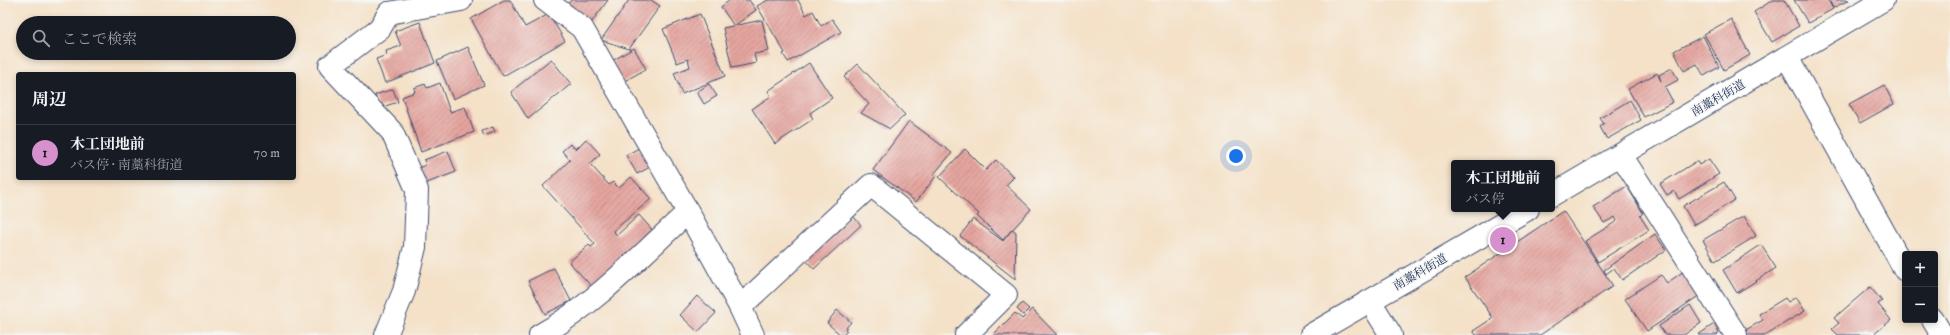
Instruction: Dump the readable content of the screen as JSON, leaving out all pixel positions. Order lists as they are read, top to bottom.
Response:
{
  "streets": {
    "street": ["南藁科街道"]
  },
  "page": {
    "search": "ここで検索",
    "heading": "周辺",
    "list": [
      {
        "mark": "1",
        "name": "木工団地前",
        "note": "バス停 · 南藁科街道",
        "value": "70 m"
      }
    ],
    "popup": ["木工団地前", "バス停"],
    "pins": "1",
    "map_buttons": ["+", "−"]
  }
}
